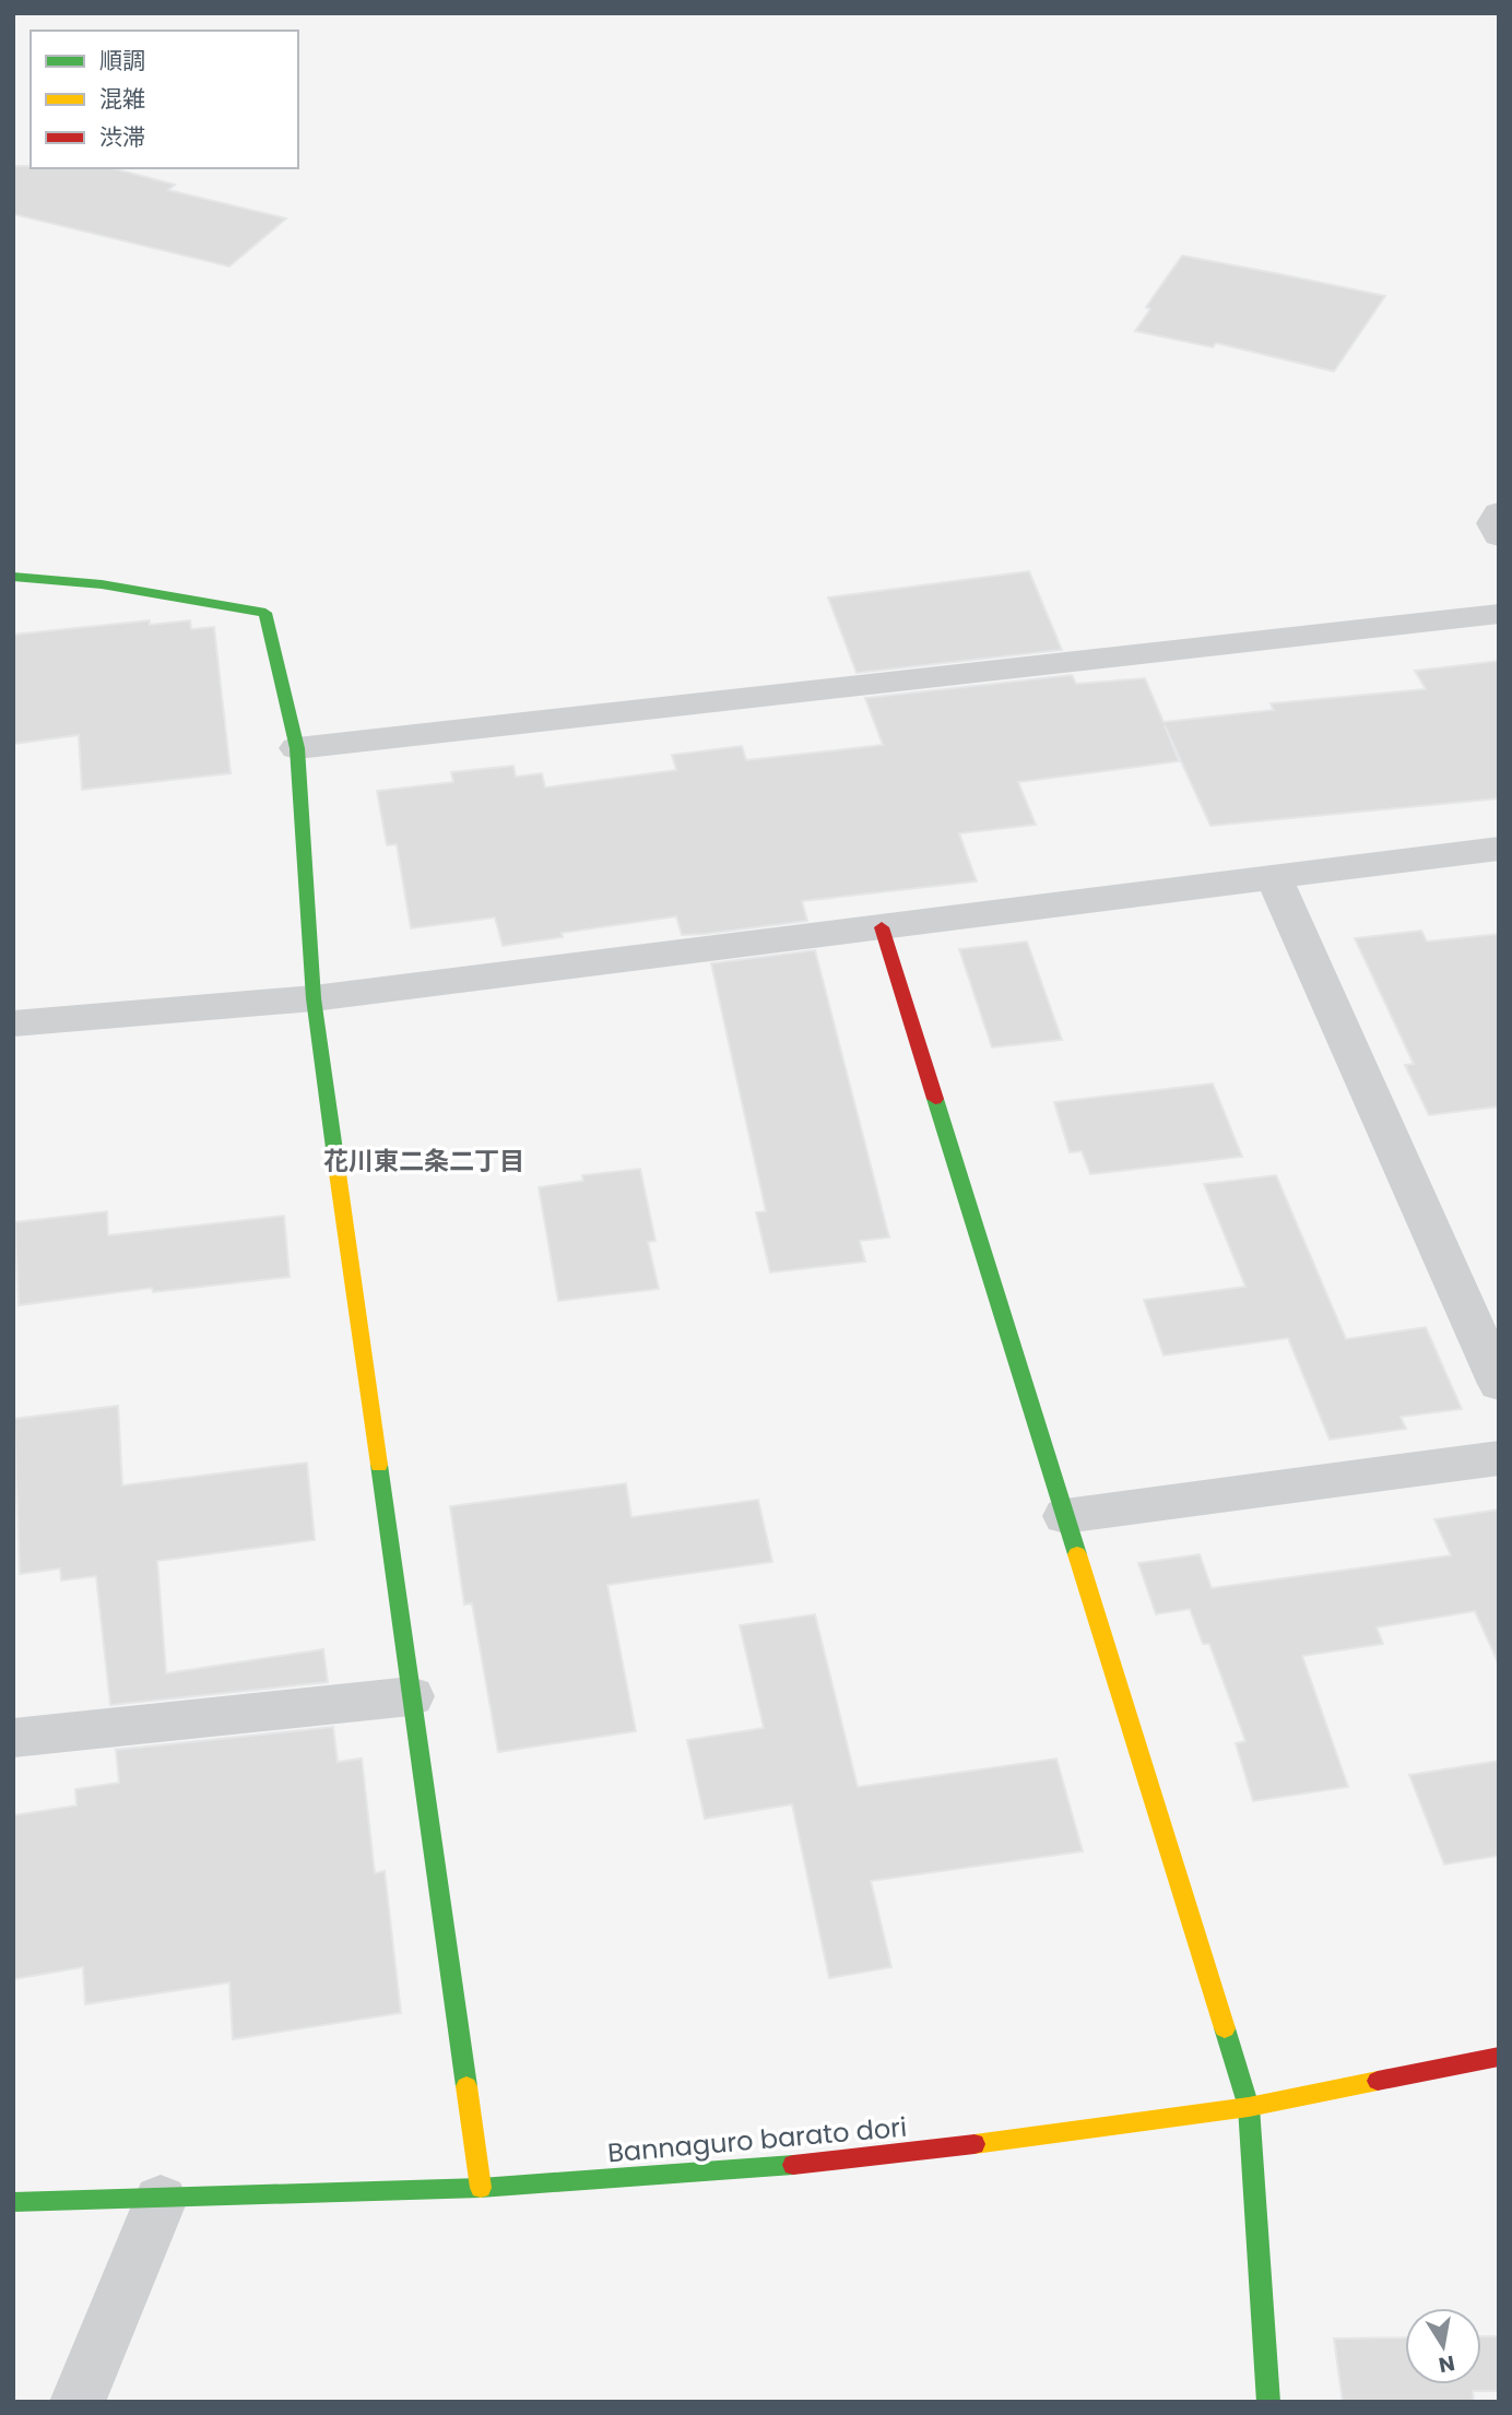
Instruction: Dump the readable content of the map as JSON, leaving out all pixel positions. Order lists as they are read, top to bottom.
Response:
{
  "streets": {
    "street": ["Bannaguro barato dori"]
  },
  "districts": ["花川東二条二丁目"],
  "legend": ["順調", "混雑", "渋滞"],
  "north": "bottom"
}
